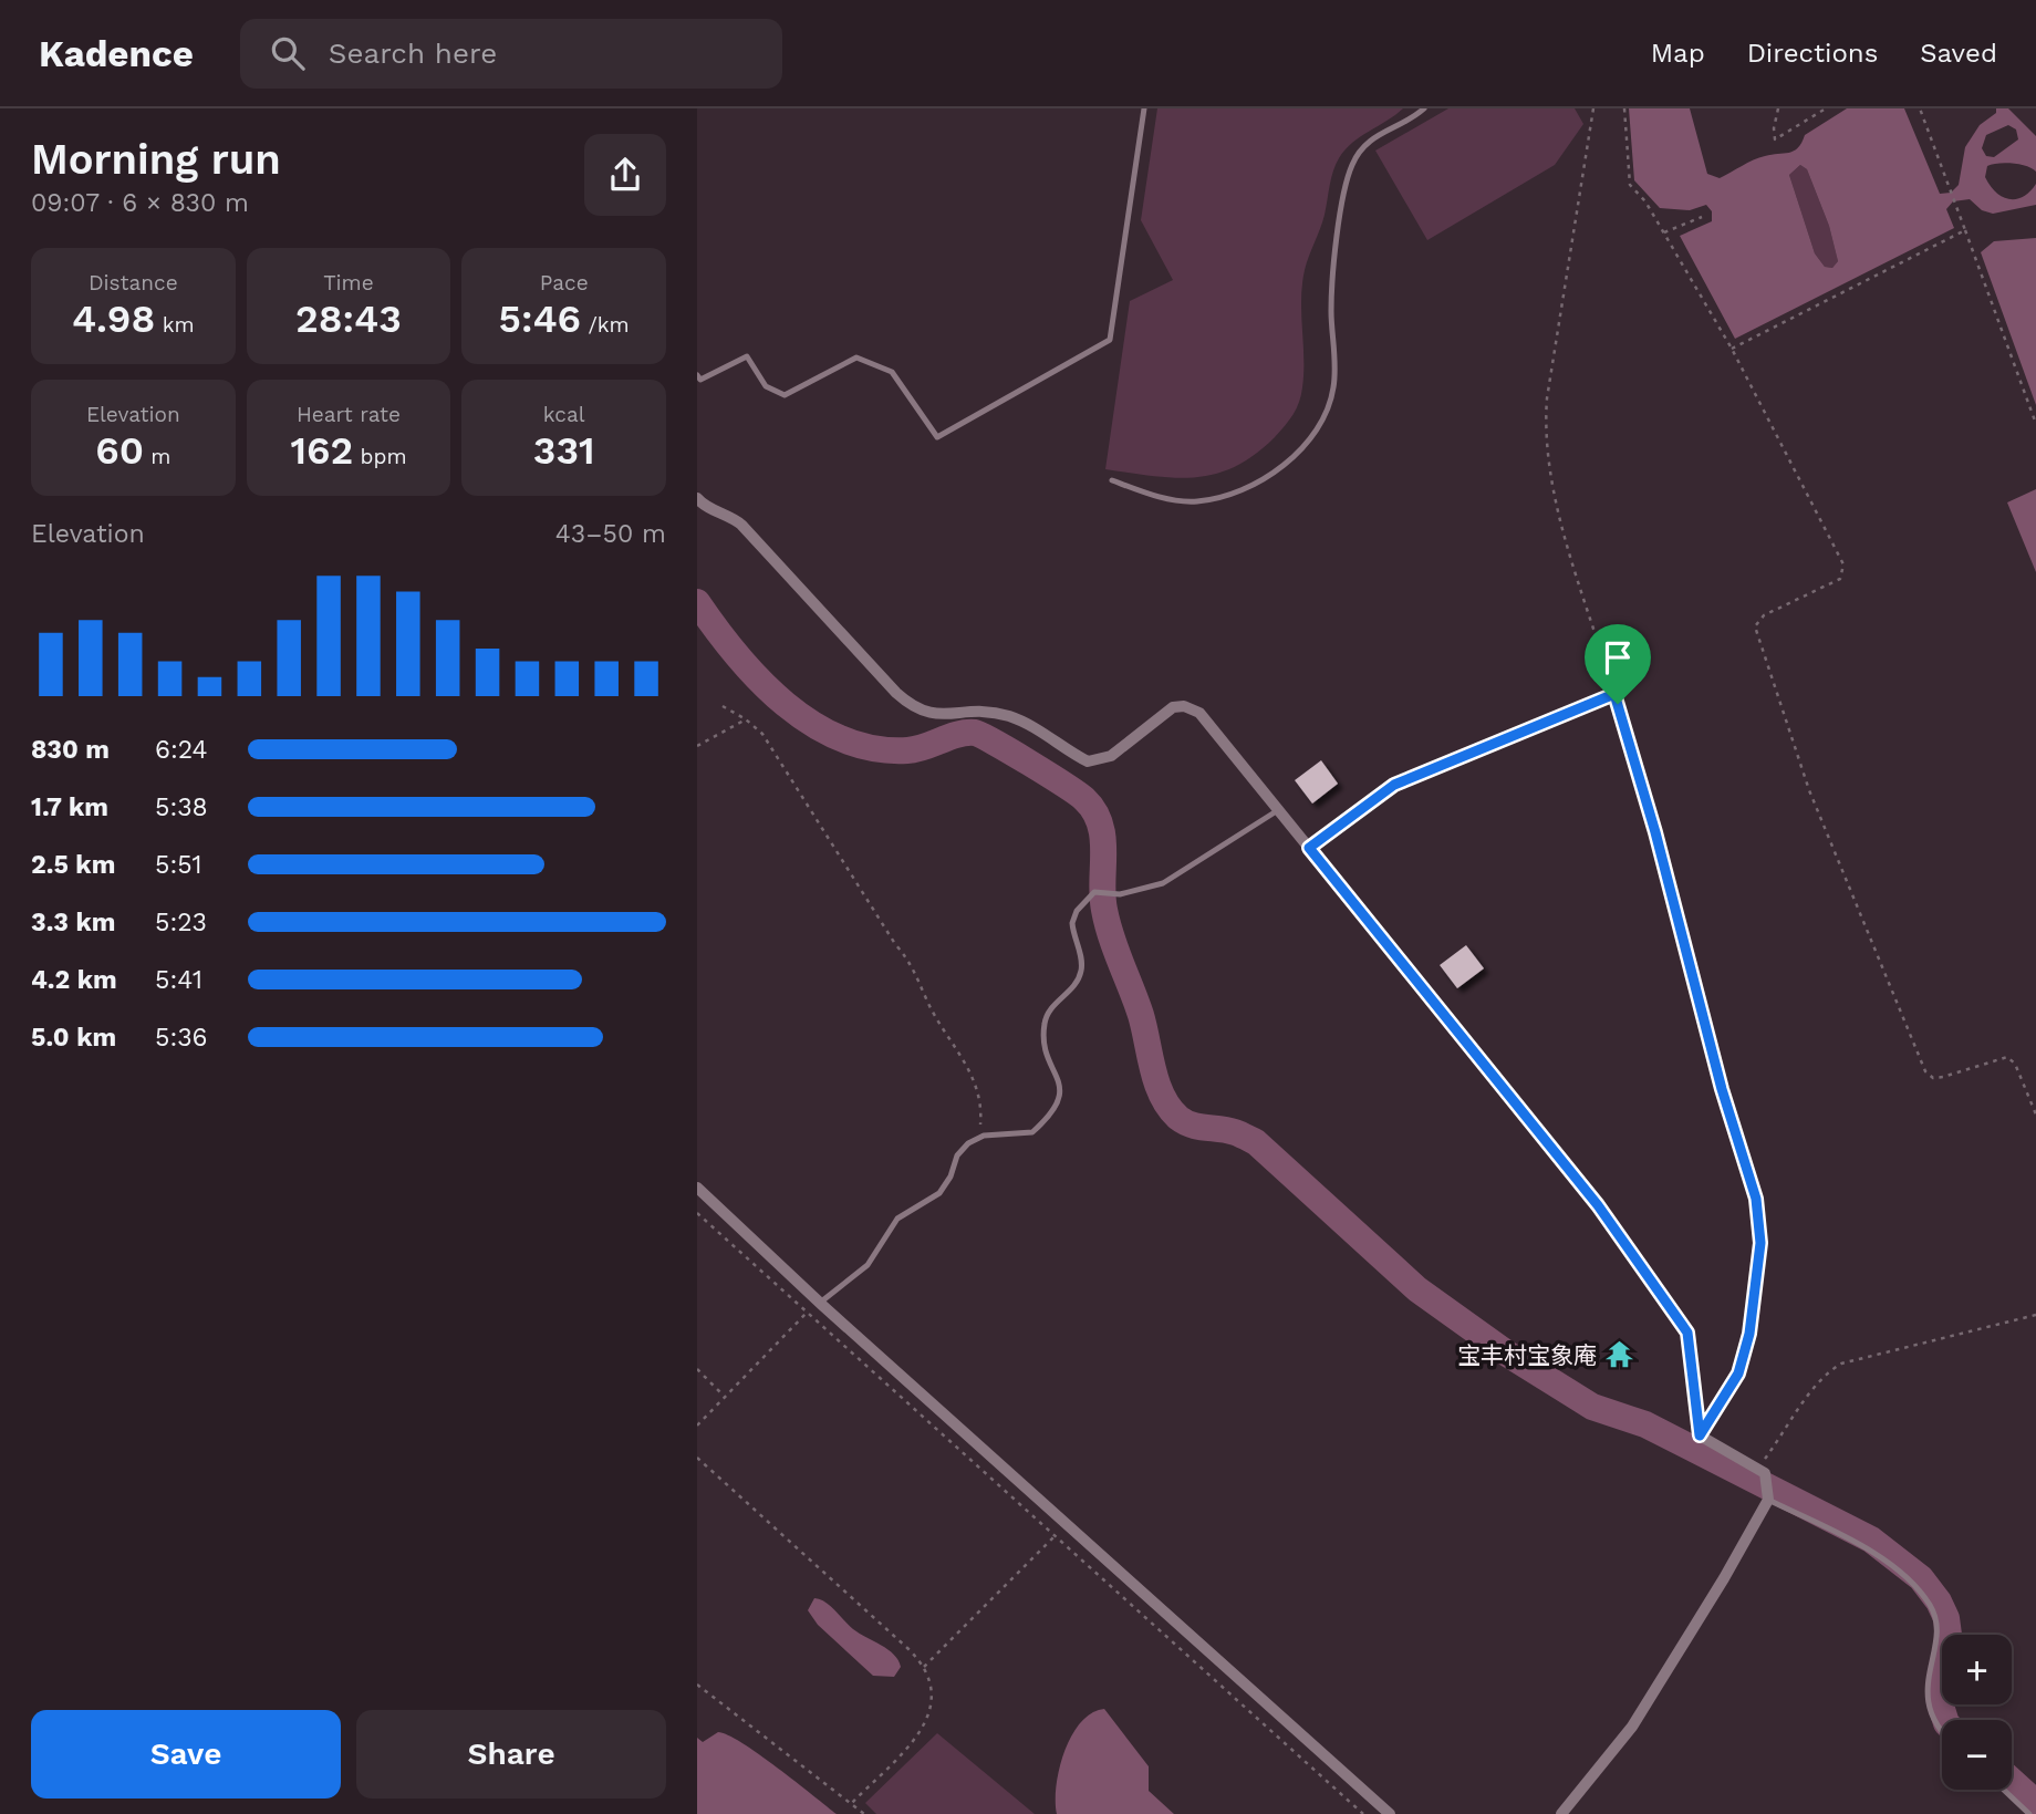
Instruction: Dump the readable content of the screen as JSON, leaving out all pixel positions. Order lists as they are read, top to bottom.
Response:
{
  "places": {
    "temple": ["宝丰村宝象庵"]
  },
  "page": {
    "header": "Kadence",
    "search": "Search here",
    "nav": ["Map", "Directions", "Saved"],
    "heading": ["Morning run", "09:07 · 6 × 830 m"],
    "stats": [
      ["Distance", "4.98 km"],
      ["Time", "28:43"],
      ["Pace", "5:46 /km"],
      ["Elevation", "60 m"],
      ["Heart rate", "162 bpm"],
      ["kcal", "331"]
    ],
    "chart": ["Elevation", "43–50 m"],
    "list": [
      {
        "name": "830 m",
        "note": "6:24"
      },
      {
        "name": "1.7 km",
        "note": "5:38"
      },
      {
        "name": "2.5 km",
        "note": "5:51"
      },
      {
        "name": "3.3 km",
        "note": "5:23"
      },
      {
        "name": "4.2 km",
        "note": "5:41"
      },
      {
        "name": "5.0 km",
        "note": "5:36"
      }
    ],
    "map_buttons": ["+", "−"],
    "buttons": ["Save", "Share"]
  }
}
